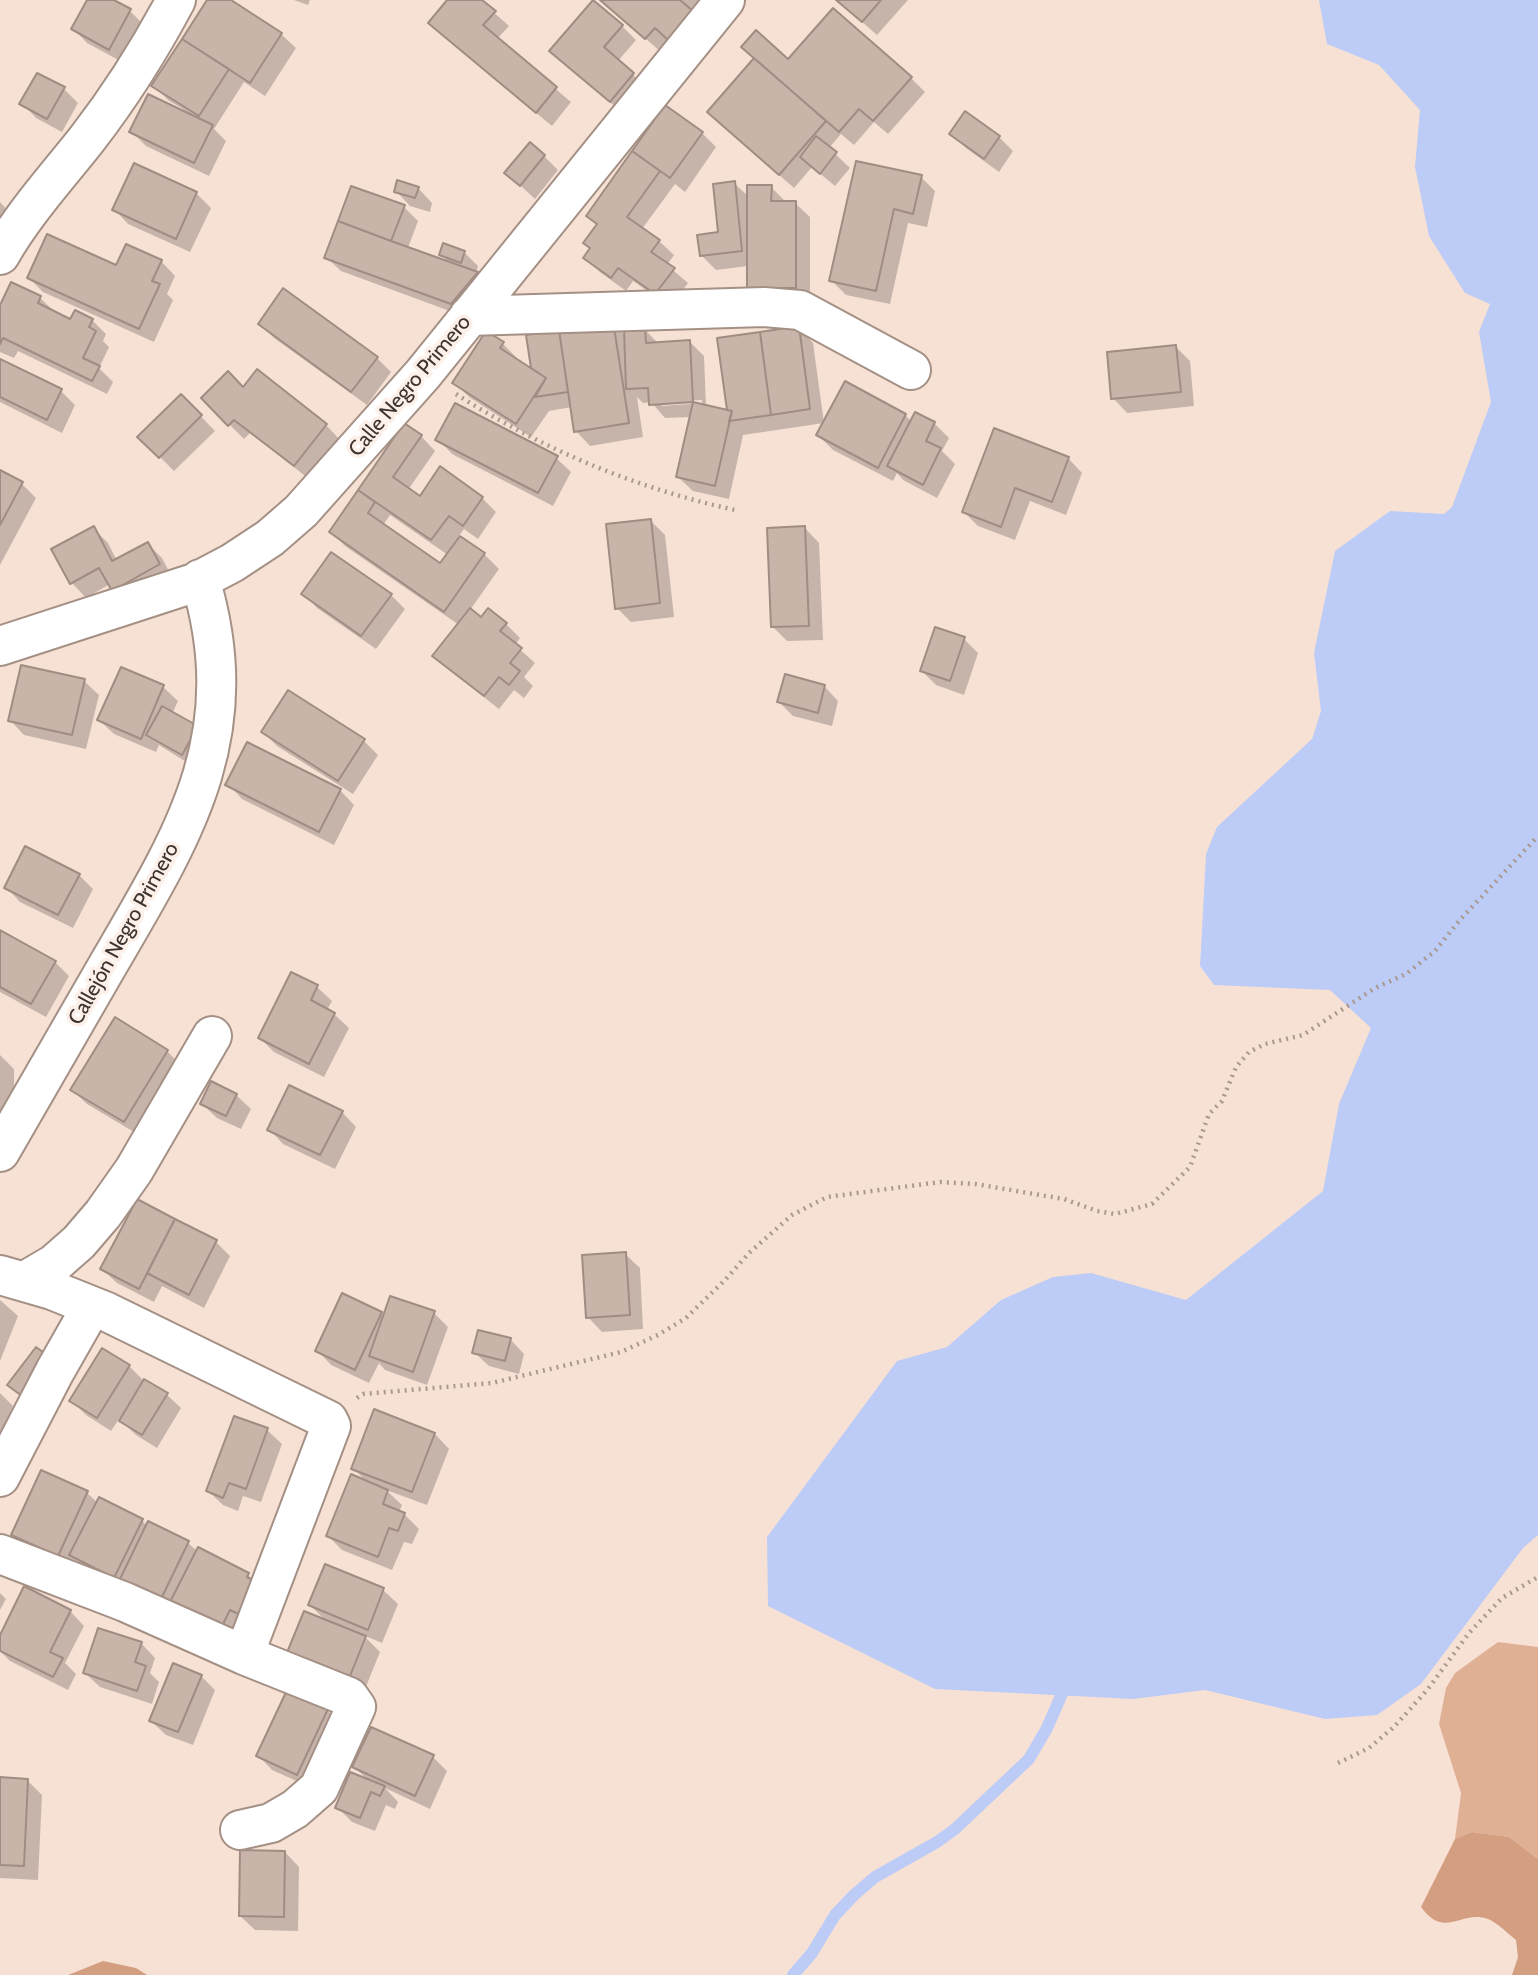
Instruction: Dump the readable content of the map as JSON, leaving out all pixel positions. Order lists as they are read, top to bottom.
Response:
{
  "streets": {
    "street": ["Calle Negro Primero", "Callejón Negro Primero"]
  },
  "crossings": [
    ["Calle Negro Primero", "Callejón Negro Primero"]
  ]
}
